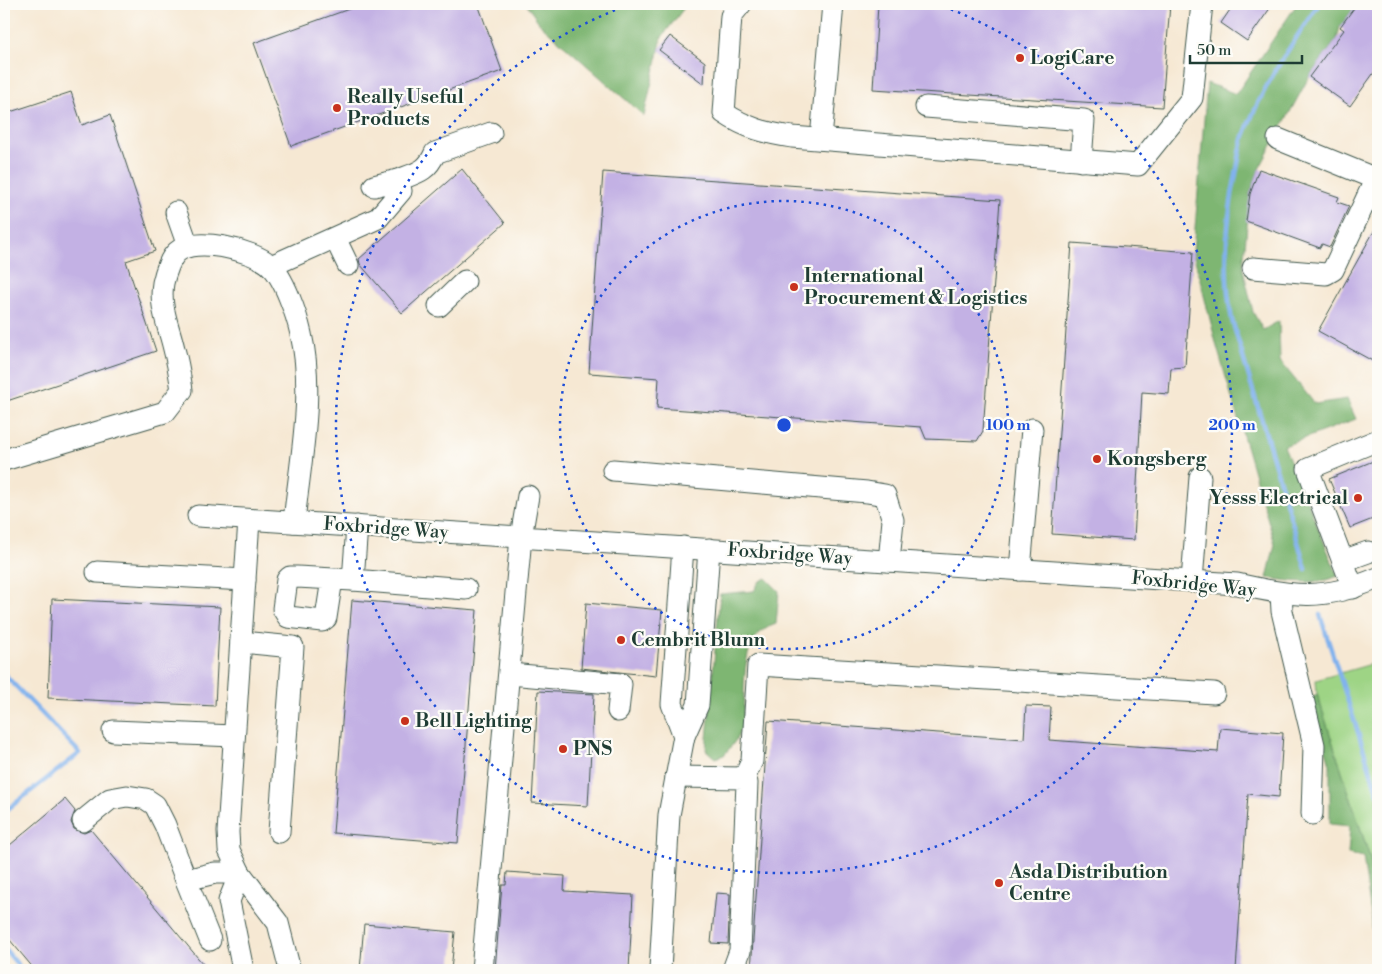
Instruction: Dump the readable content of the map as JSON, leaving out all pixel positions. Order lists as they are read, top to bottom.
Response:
{
  "streets": {
    "street": ["Foxbridge Way"]
  },
  "places": [
    "LogiCare",
    "Really Useful Products",
    "International Procurement & Logistics",
    "Kongsberg",
    "Yesss Electrical",
    "Cembrit Blunn",
    "Bell Lighting",
    "PNS",
    "Asda Distribution Centre"
  ],
  "scale_bar": "50 m",
  "rings": ["100 m", "200 m"]
}
